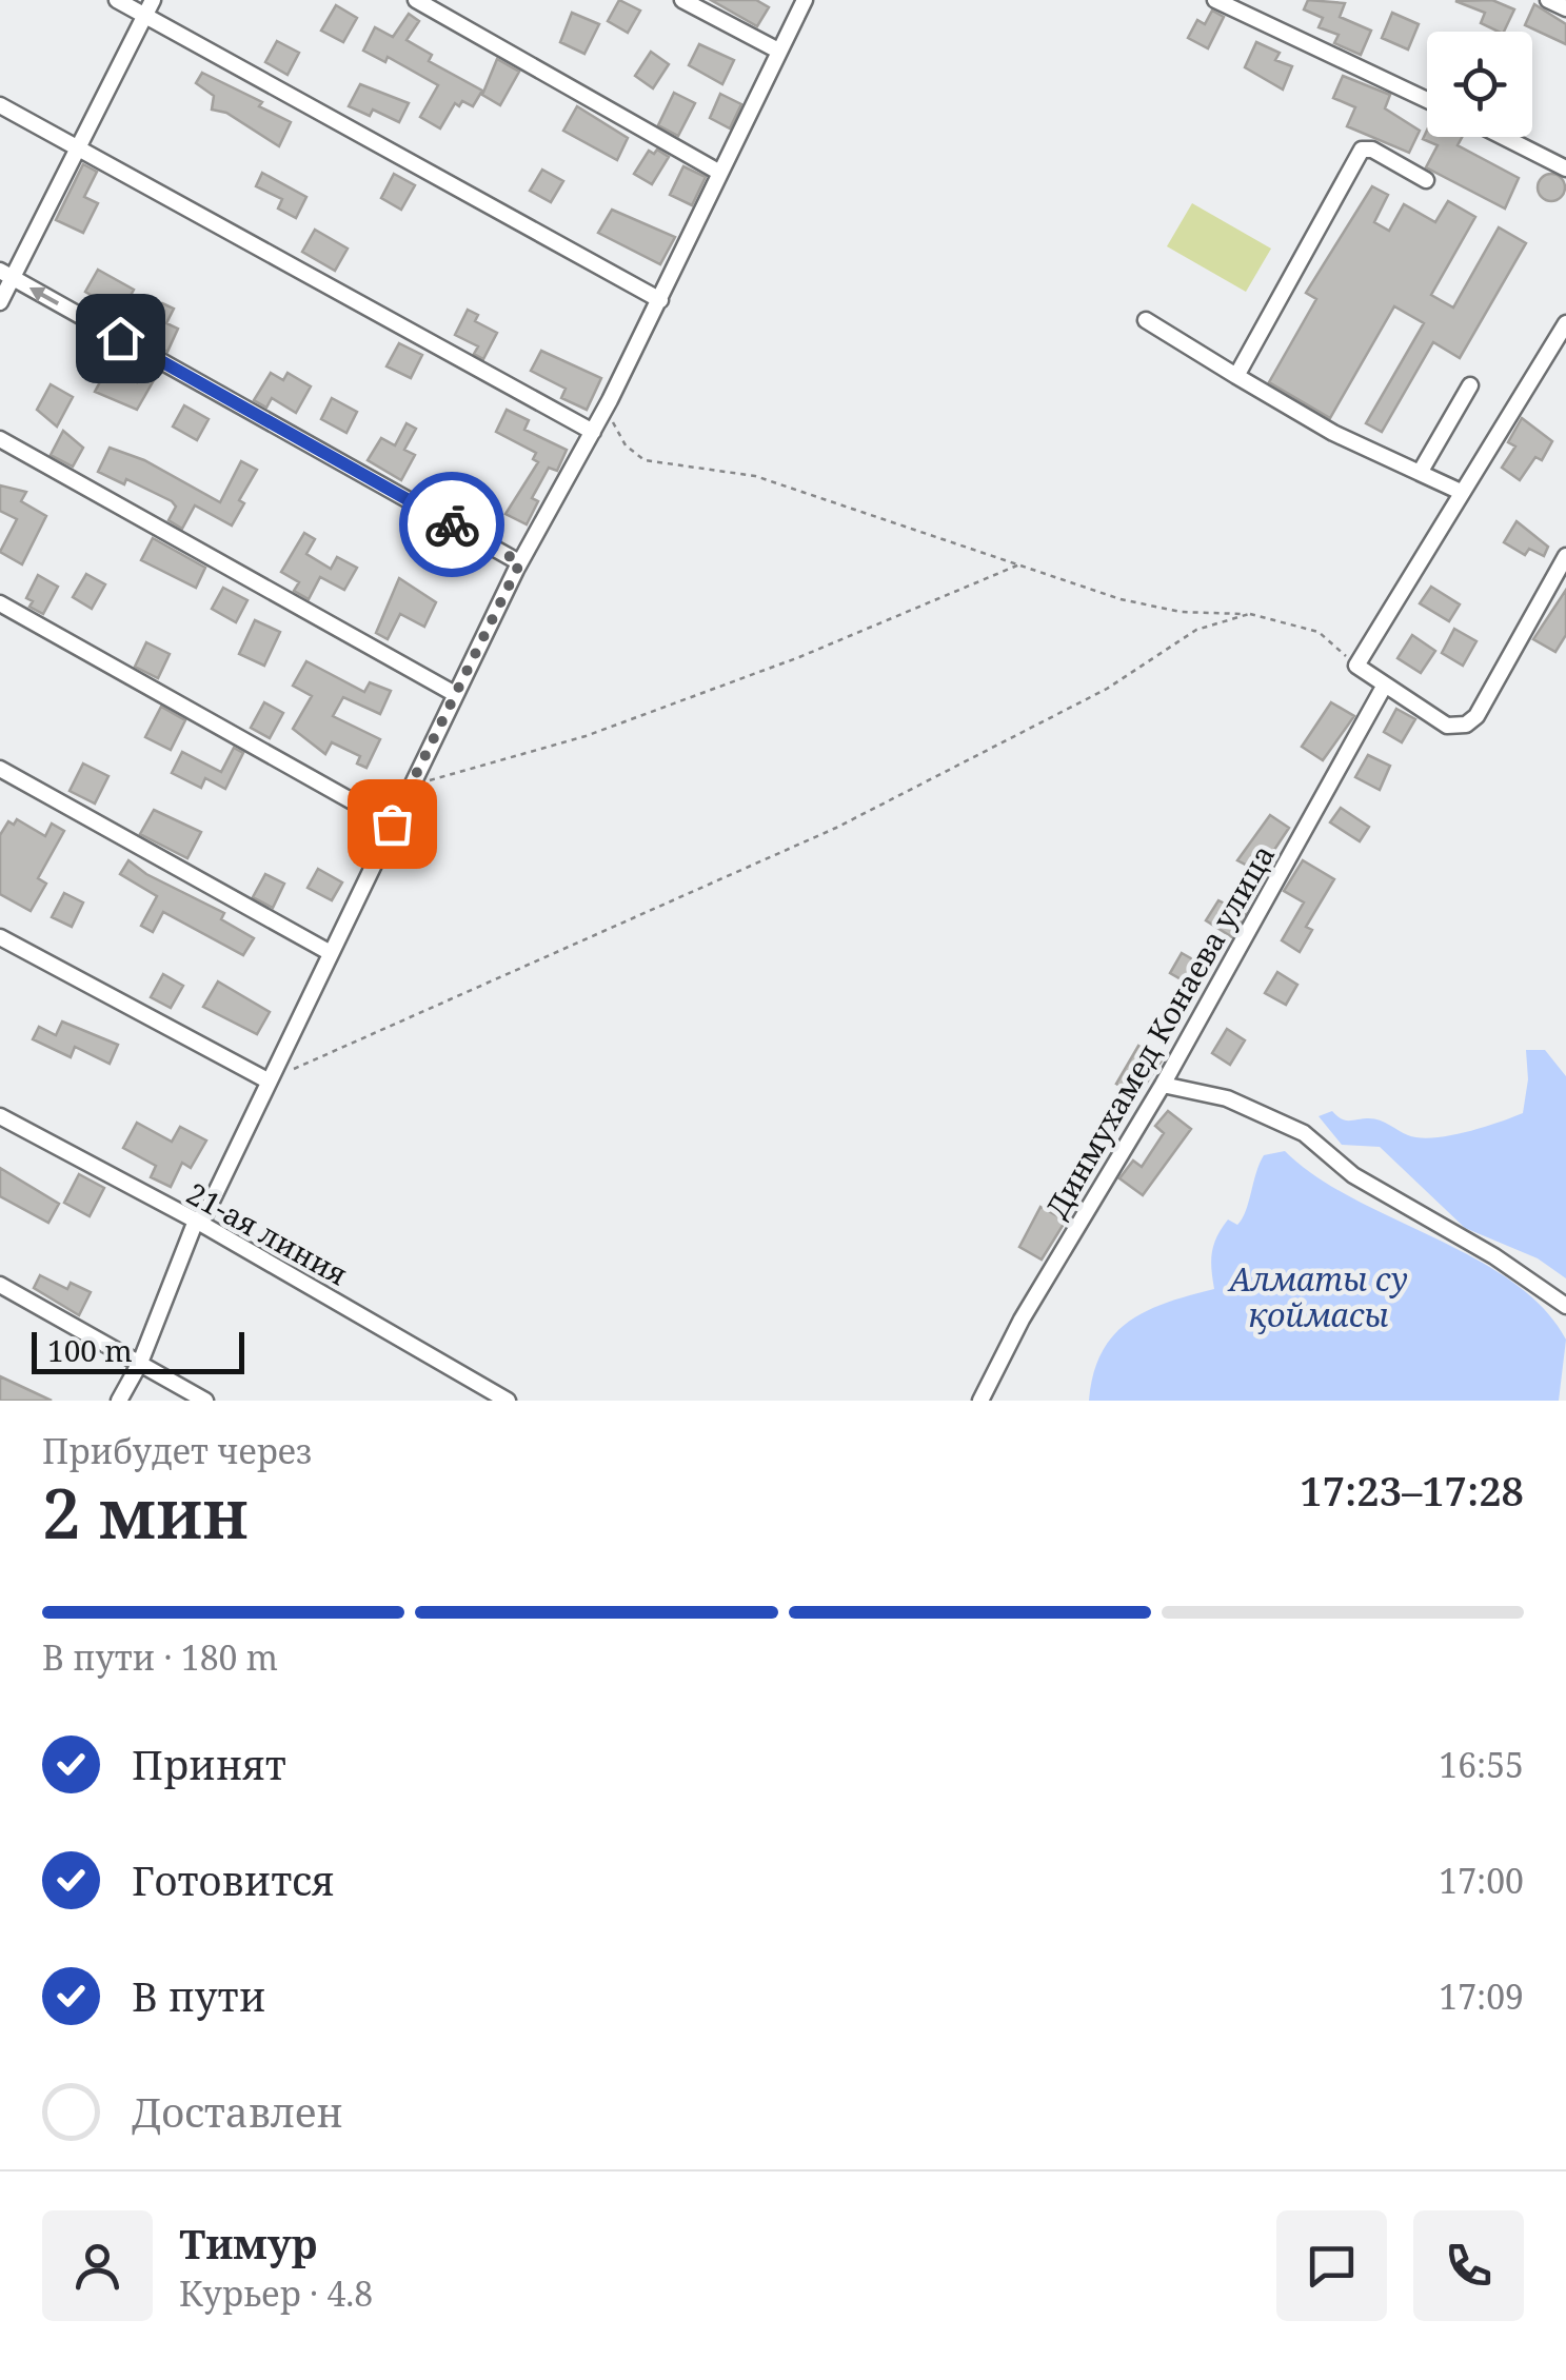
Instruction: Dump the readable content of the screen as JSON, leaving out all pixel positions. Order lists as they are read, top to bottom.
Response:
{
  "streets": {
    "street": ["Динмухамед Конаева улица", "21-ая линия"]
  },
  "water": ["Алматы су қоймасы"],
  "scale_bar": "100 m",
  "page": {
    "scale": "100 m",
    "heading": ["2 мин", "Прибудет через", "17:23–17:28"],
    "panel": ["Тимур", "Курьер · 4.8"],
    "bar": "В пути · 180 m",
    "list": [
      ["Принят", "16:55"],
      ["Готовится", "17:00"],
      ["В пути", "17:09"],
      "Доставлен"
    ]
  }
}
